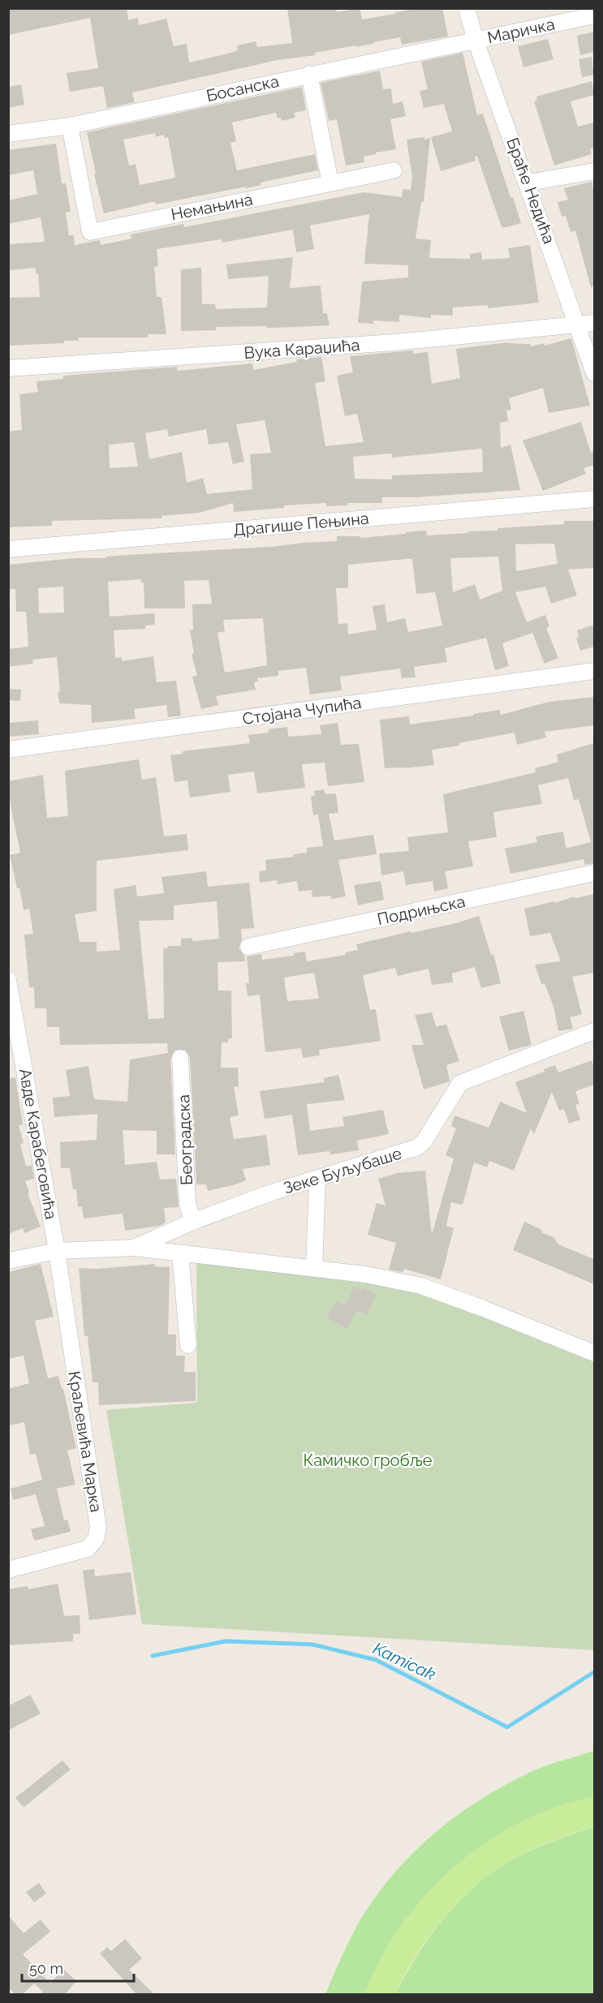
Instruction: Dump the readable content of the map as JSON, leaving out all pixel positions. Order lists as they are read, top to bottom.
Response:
{
  "streets": {
    "street": [
      "Маричка",
      "Босанска",
      "Браће Недића",
      "Немањина",
      "Вука Караџића",
      "Драгише Пењина",
      "Стојана Чупића",
      "Подрињска",
      "Београдска",
      "Авде Карабеговића",
      "Зеке Буљубаше",
      "Краљевића Марка"
    ]
  },
  "crossings": [
    ["Маричка", "Босанска"],
    ["Маричка", "Браће Недића"],
    ["Босанска", "Браће Недића"],
    ["Босанска", "Немањина"],
    ["Браће Недића", "Вука Караџића"],
    ["Београдска", "Зеке Буљубаше"],
    ["Авде Карабеговића", "Зеке Буљубаше"],
    ["Авде Карабеговића", "Краљевића Марка"],
    ["Зеке Буљубаше", "Краљевића Марка"]
  ],
  "water": ["Kamicak"],
  "parks": ["Камичко гробље"],
  "scale_bar": "50 m"
}
